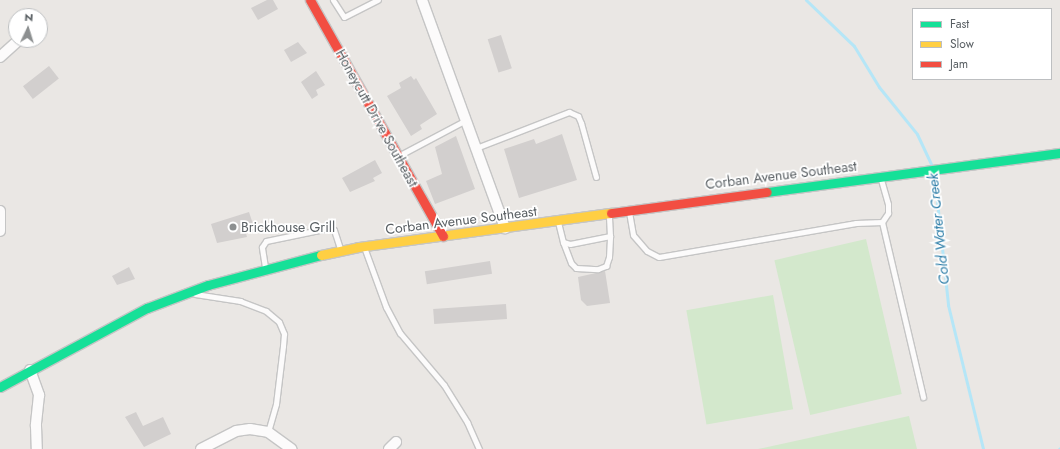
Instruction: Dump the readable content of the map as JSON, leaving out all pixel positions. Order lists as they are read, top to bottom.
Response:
{
  "streets": {
    "main road": ["Honeycutt Drive Southeast", "Corban Avenue Southeast"]
  },
  "crossings": [
    ["Honeycutt Drive Southeast", "Corban Avenue Southeast"]
  ],
  "water": ["Cold Water Creek"],
  "places": ["Brickhouse Grill"],
  "legend": ["Fast", "Slow", "Jam"],
  "north": "top"
}
